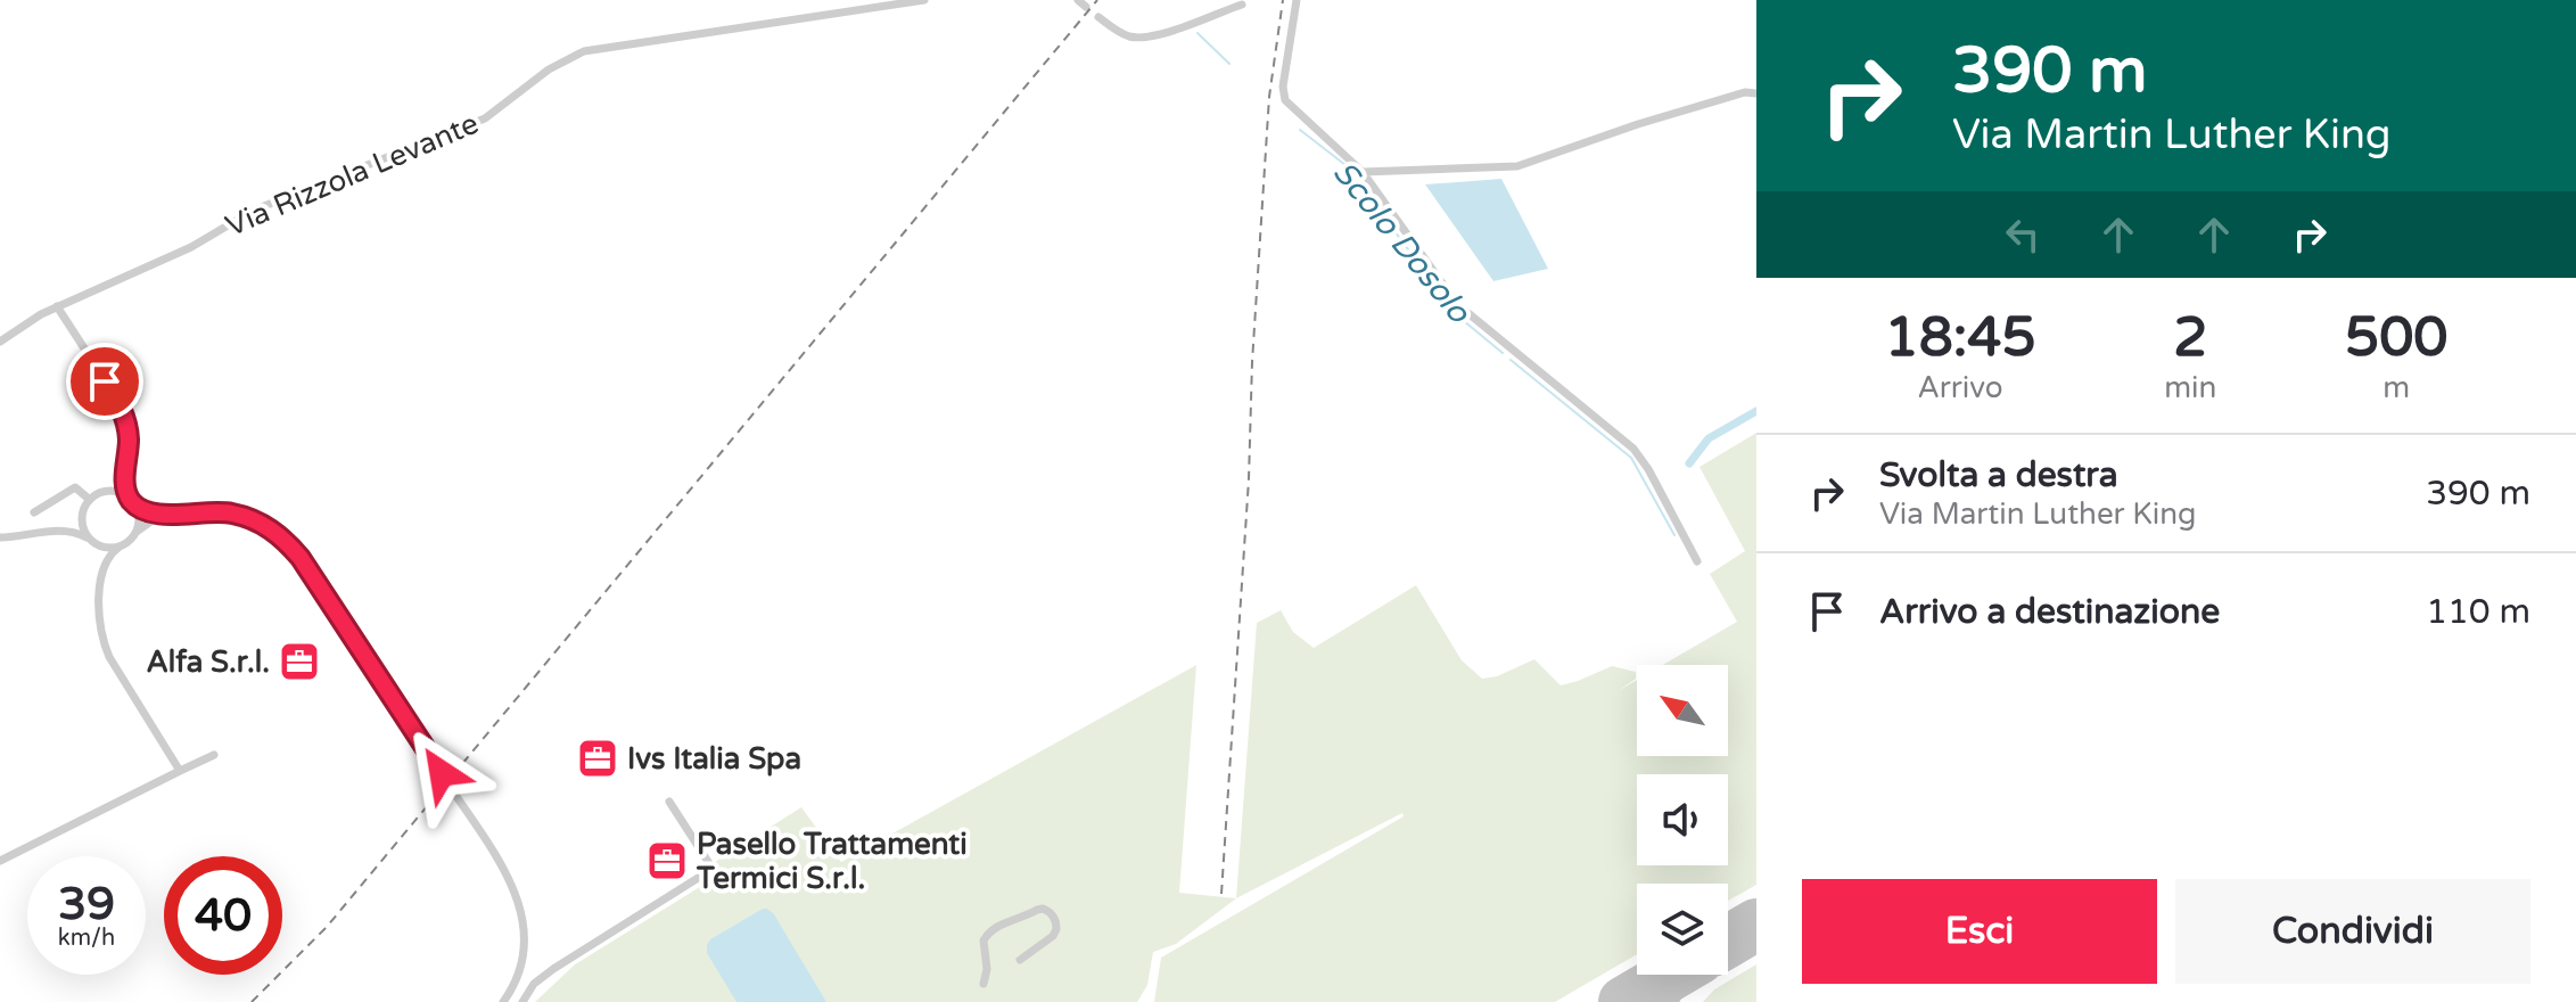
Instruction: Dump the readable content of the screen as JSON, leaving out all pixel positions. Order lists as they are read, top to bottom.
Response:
{
  "streets": {
    "street": ["Via Rizzola Levante"]
  },
  "water": ["Scolo Dosolo"],
  "places": {
    "office": ["Alfa S.r.l.", "Ivs Italia Spa", "Pasello Trattamenti Termici S.r.l."]
  },
  "north": "top left",
  "page": {
    "turn": ["390 m", "Via Martin Luther King"],
    "eta": [
      "18:45",
      "Arrivo",
      "2",
      "min",
      "500",
      "m"
    ],
    "list": [
      {
        "name": "Svolta a destra",
        "note": "Via Martin Luther King",
        "value": "390 m"
      },
      {
        "name": "Arrivo a destinazione",
        "value": "110 m"
      }
    ],
    "speed": "39 km/h",
    "limit": "40",
    "buttons": ["Esci", "Condividi"]
  }
}
